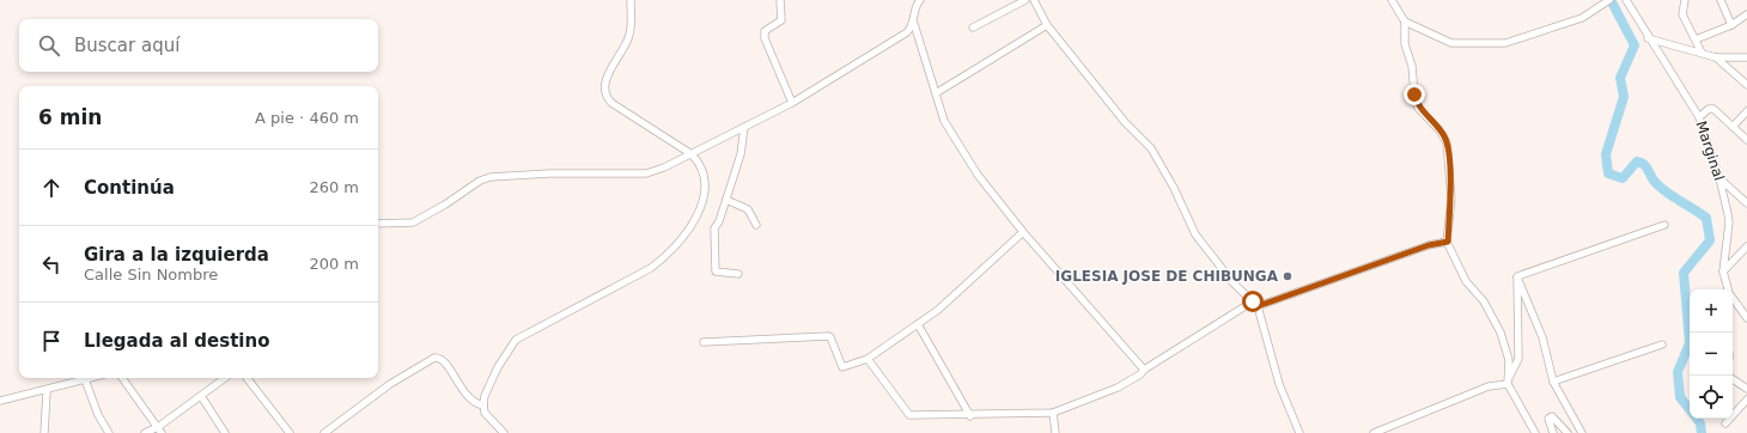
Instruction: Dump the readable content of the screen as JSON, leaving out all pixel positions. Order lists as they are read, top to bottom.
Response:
{
  "streets": {
    "street": ["Marginal"]
  },
  "places": ["IGLESIA JOSE DE CHIBUNGA"],
  "page": {
    "search": "Buscar aquí",
    "heading": ["6 min", "A pie · 460 m"],
    "list": [
      ["Continúa", "260 m"],
      ["Gira a la izquierda", "Calle Sin Nombre", "200 m"],
      "Llegada al destino"
    ],
    "map_buttons": ["+", "−"]
  }
}
